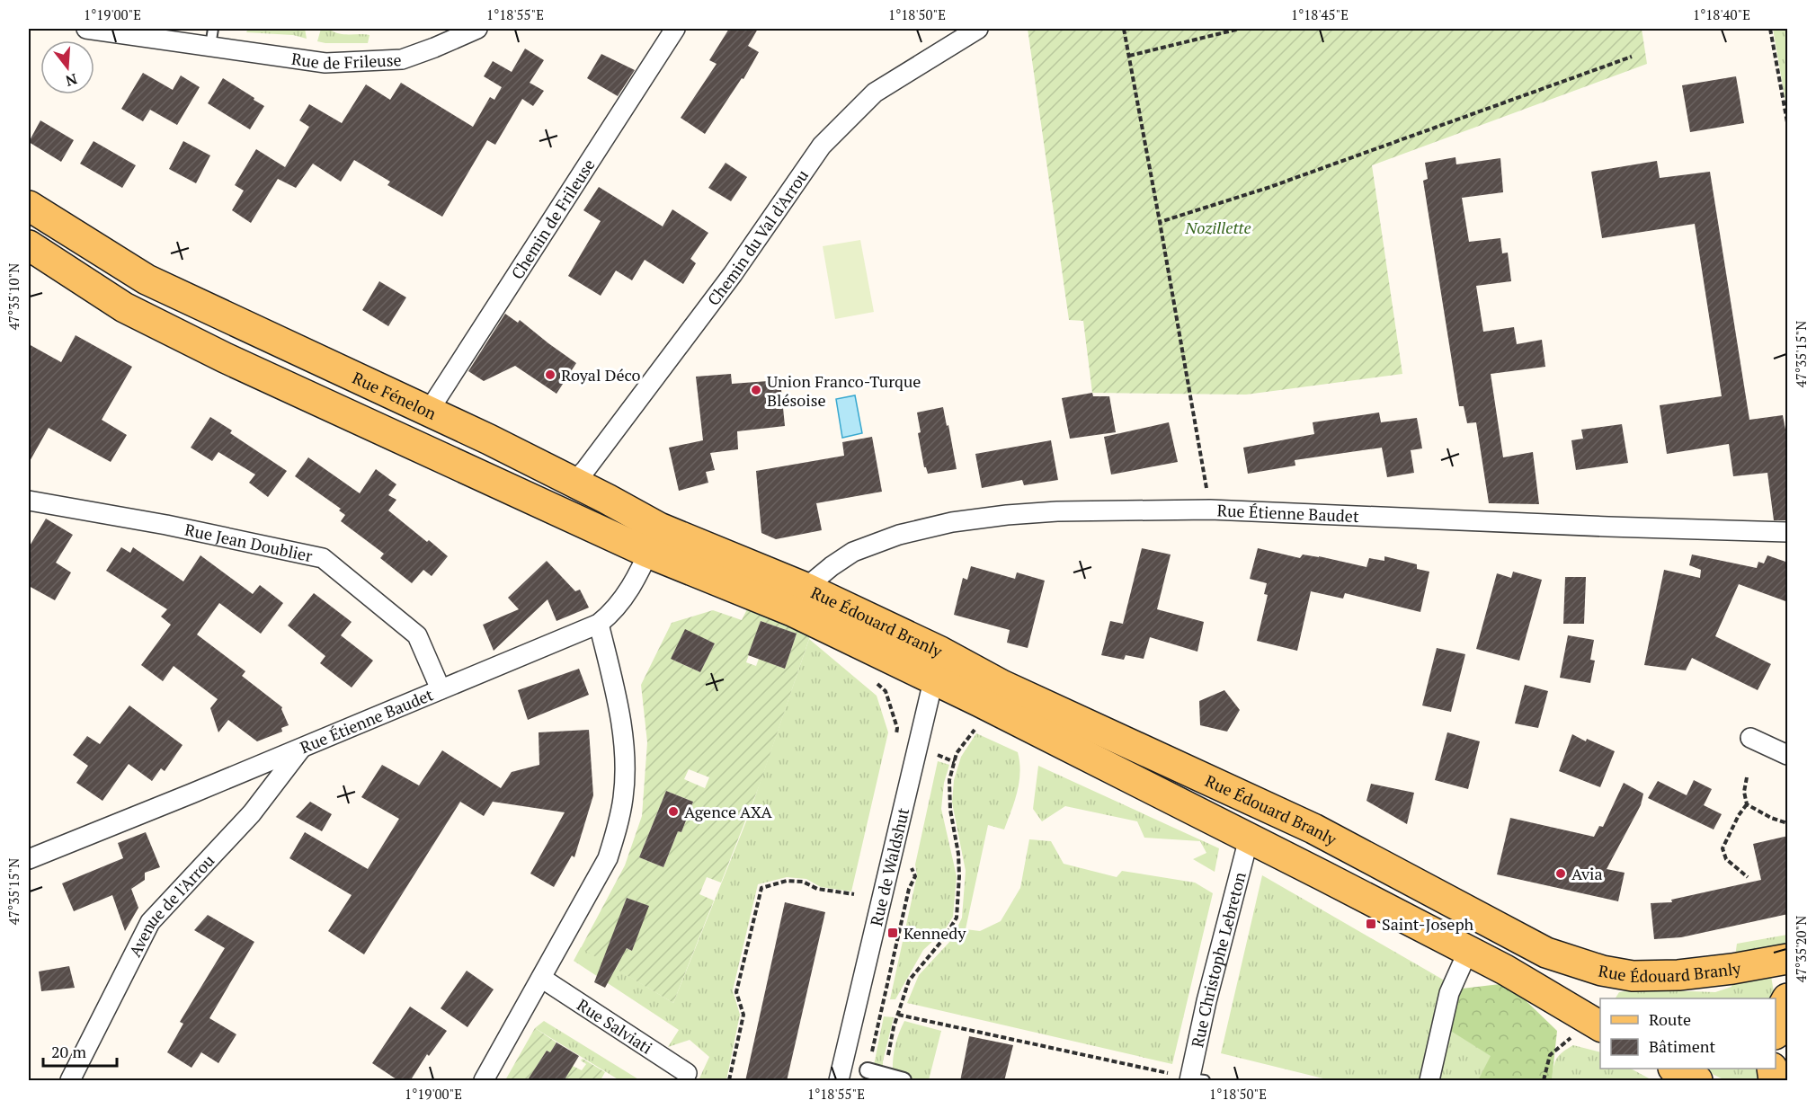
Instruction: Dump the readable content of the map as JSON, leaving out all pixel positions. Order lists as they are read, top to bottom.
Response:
{
  "streets": {
    "main road": ["Rue Fénelon", "Rue Édouard Branly"],
    "street": [
      "Rue de Frileuse",
      "Chemin de Frileuse",
      "Chemin du Val d'Arrou",
      "Rue Étienne Baudet",
      "Rue Jean Doublier",
      "Rue de Waldshut",
      "Avenue de l'Arrou",
      "Rue Christophe Lebreton",
      "Rue Salviati"
    ]
  },
  "crossings": [
    ["Chemin de Frileuse", "Rue Fénelon"],
    ["Chemin du Val d'Arrou", "Rue Fénelon"],
    ["Rue Fénelon", "Rue Étienne Baudet"],
    ["Rue Fénelon", "Rue Édouard Branly"],
    ["Rue Étienne Baudet", "Rue Jean Doublier"],
    ["Rue Étienne Baudet", "Rue Édouard Branly"],
    ["Rue Étienne Baudet", "Avenue de l'Arrou"],
    ["Rue Édouard Branly", "Rue de Waldshut"],
    ["Rue Édouard Branly", "Rue Christophe Lebreton"]
  ],
  "parks": ["Nozillette"],
  "places": {
    "other": [
      "Royal Déco",
      "Union Franco-Turque Blésoise",
      "Agence AXA",
      "Avia"
    ],
    "transit": ["Saint-Joseph", "Kennedy"]
  },
  "legend": ["Route", "Bâtiment"],
  "scale_bar": "20 m",
  "north": "bottom",
  "coordinates": [
    "1°19'00\"E",
    "1°18'55\"E",
    "1°18'50\"E",
    "1°18'45\"E",
    "1°18'40\"E",
    "47°35'10\"N",
    "47°35'15\"N",
    "47°35'20\"N"
  ]
}
